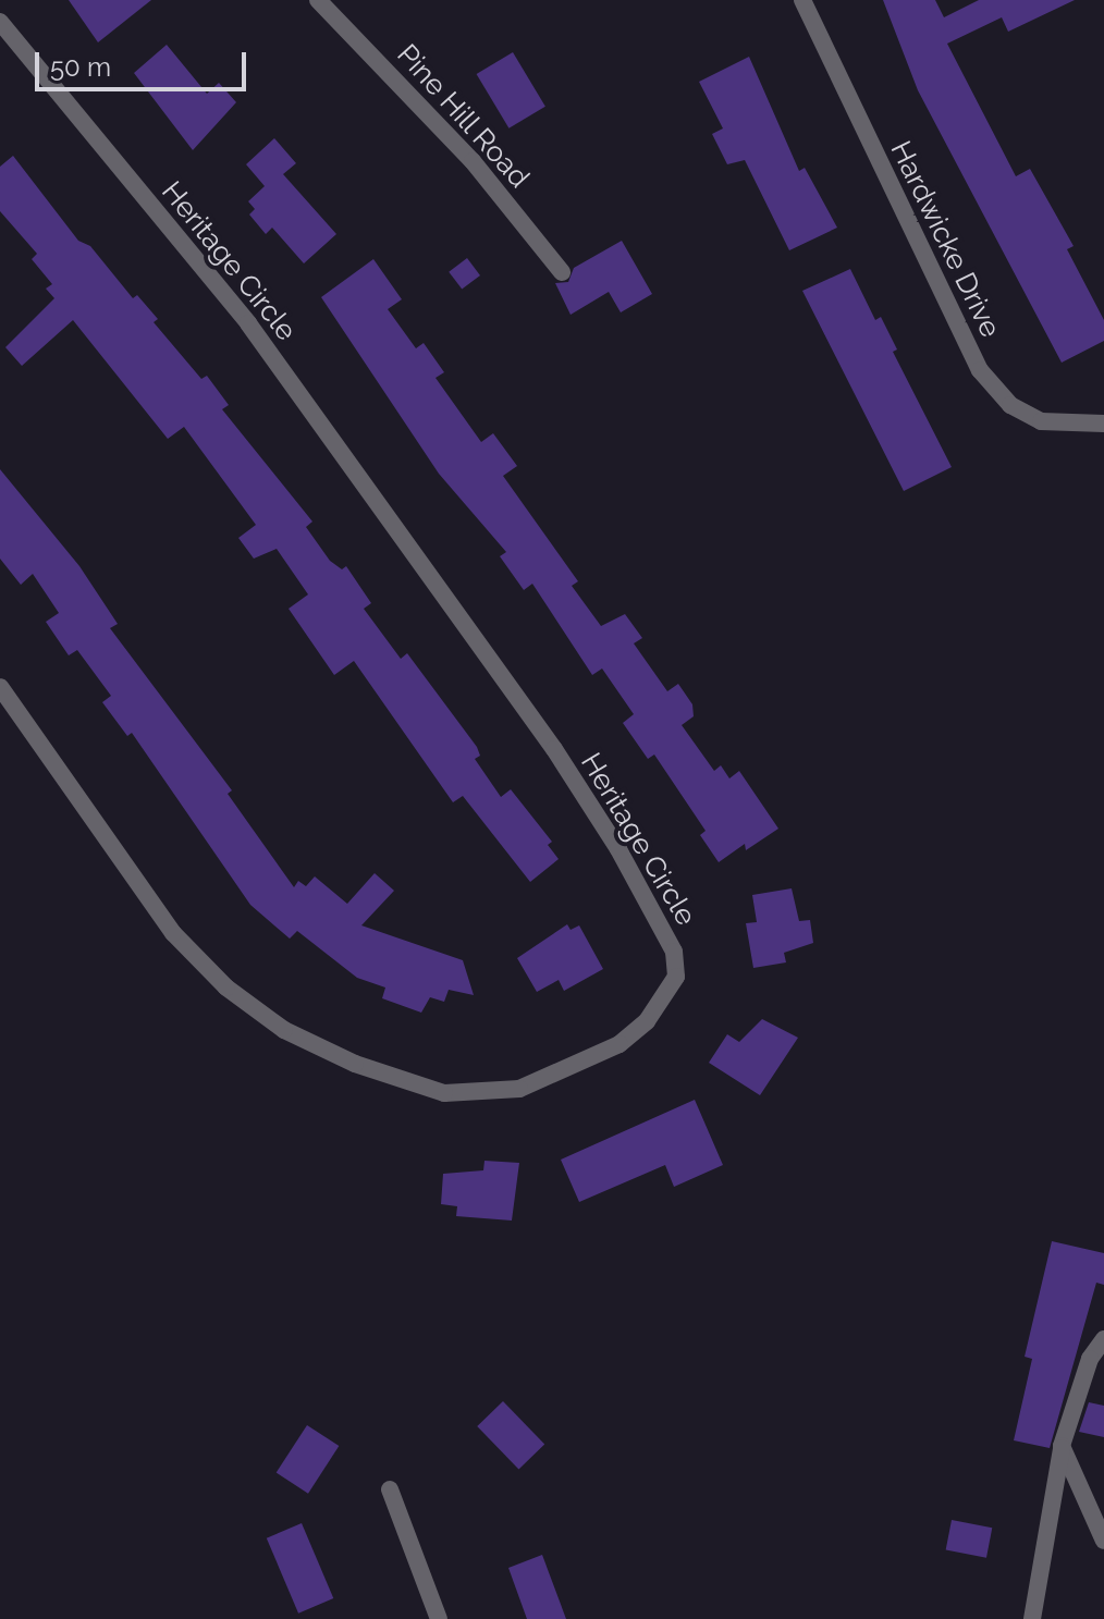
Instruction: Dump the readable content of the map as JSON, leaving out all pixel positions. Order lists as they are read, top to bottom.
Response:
{
  "streets": {
    "street": ["Pine Hill Road", "Hardwicke Drive", "Heritage Circle"]
  },
  "scale_bar": "50 m"
}
